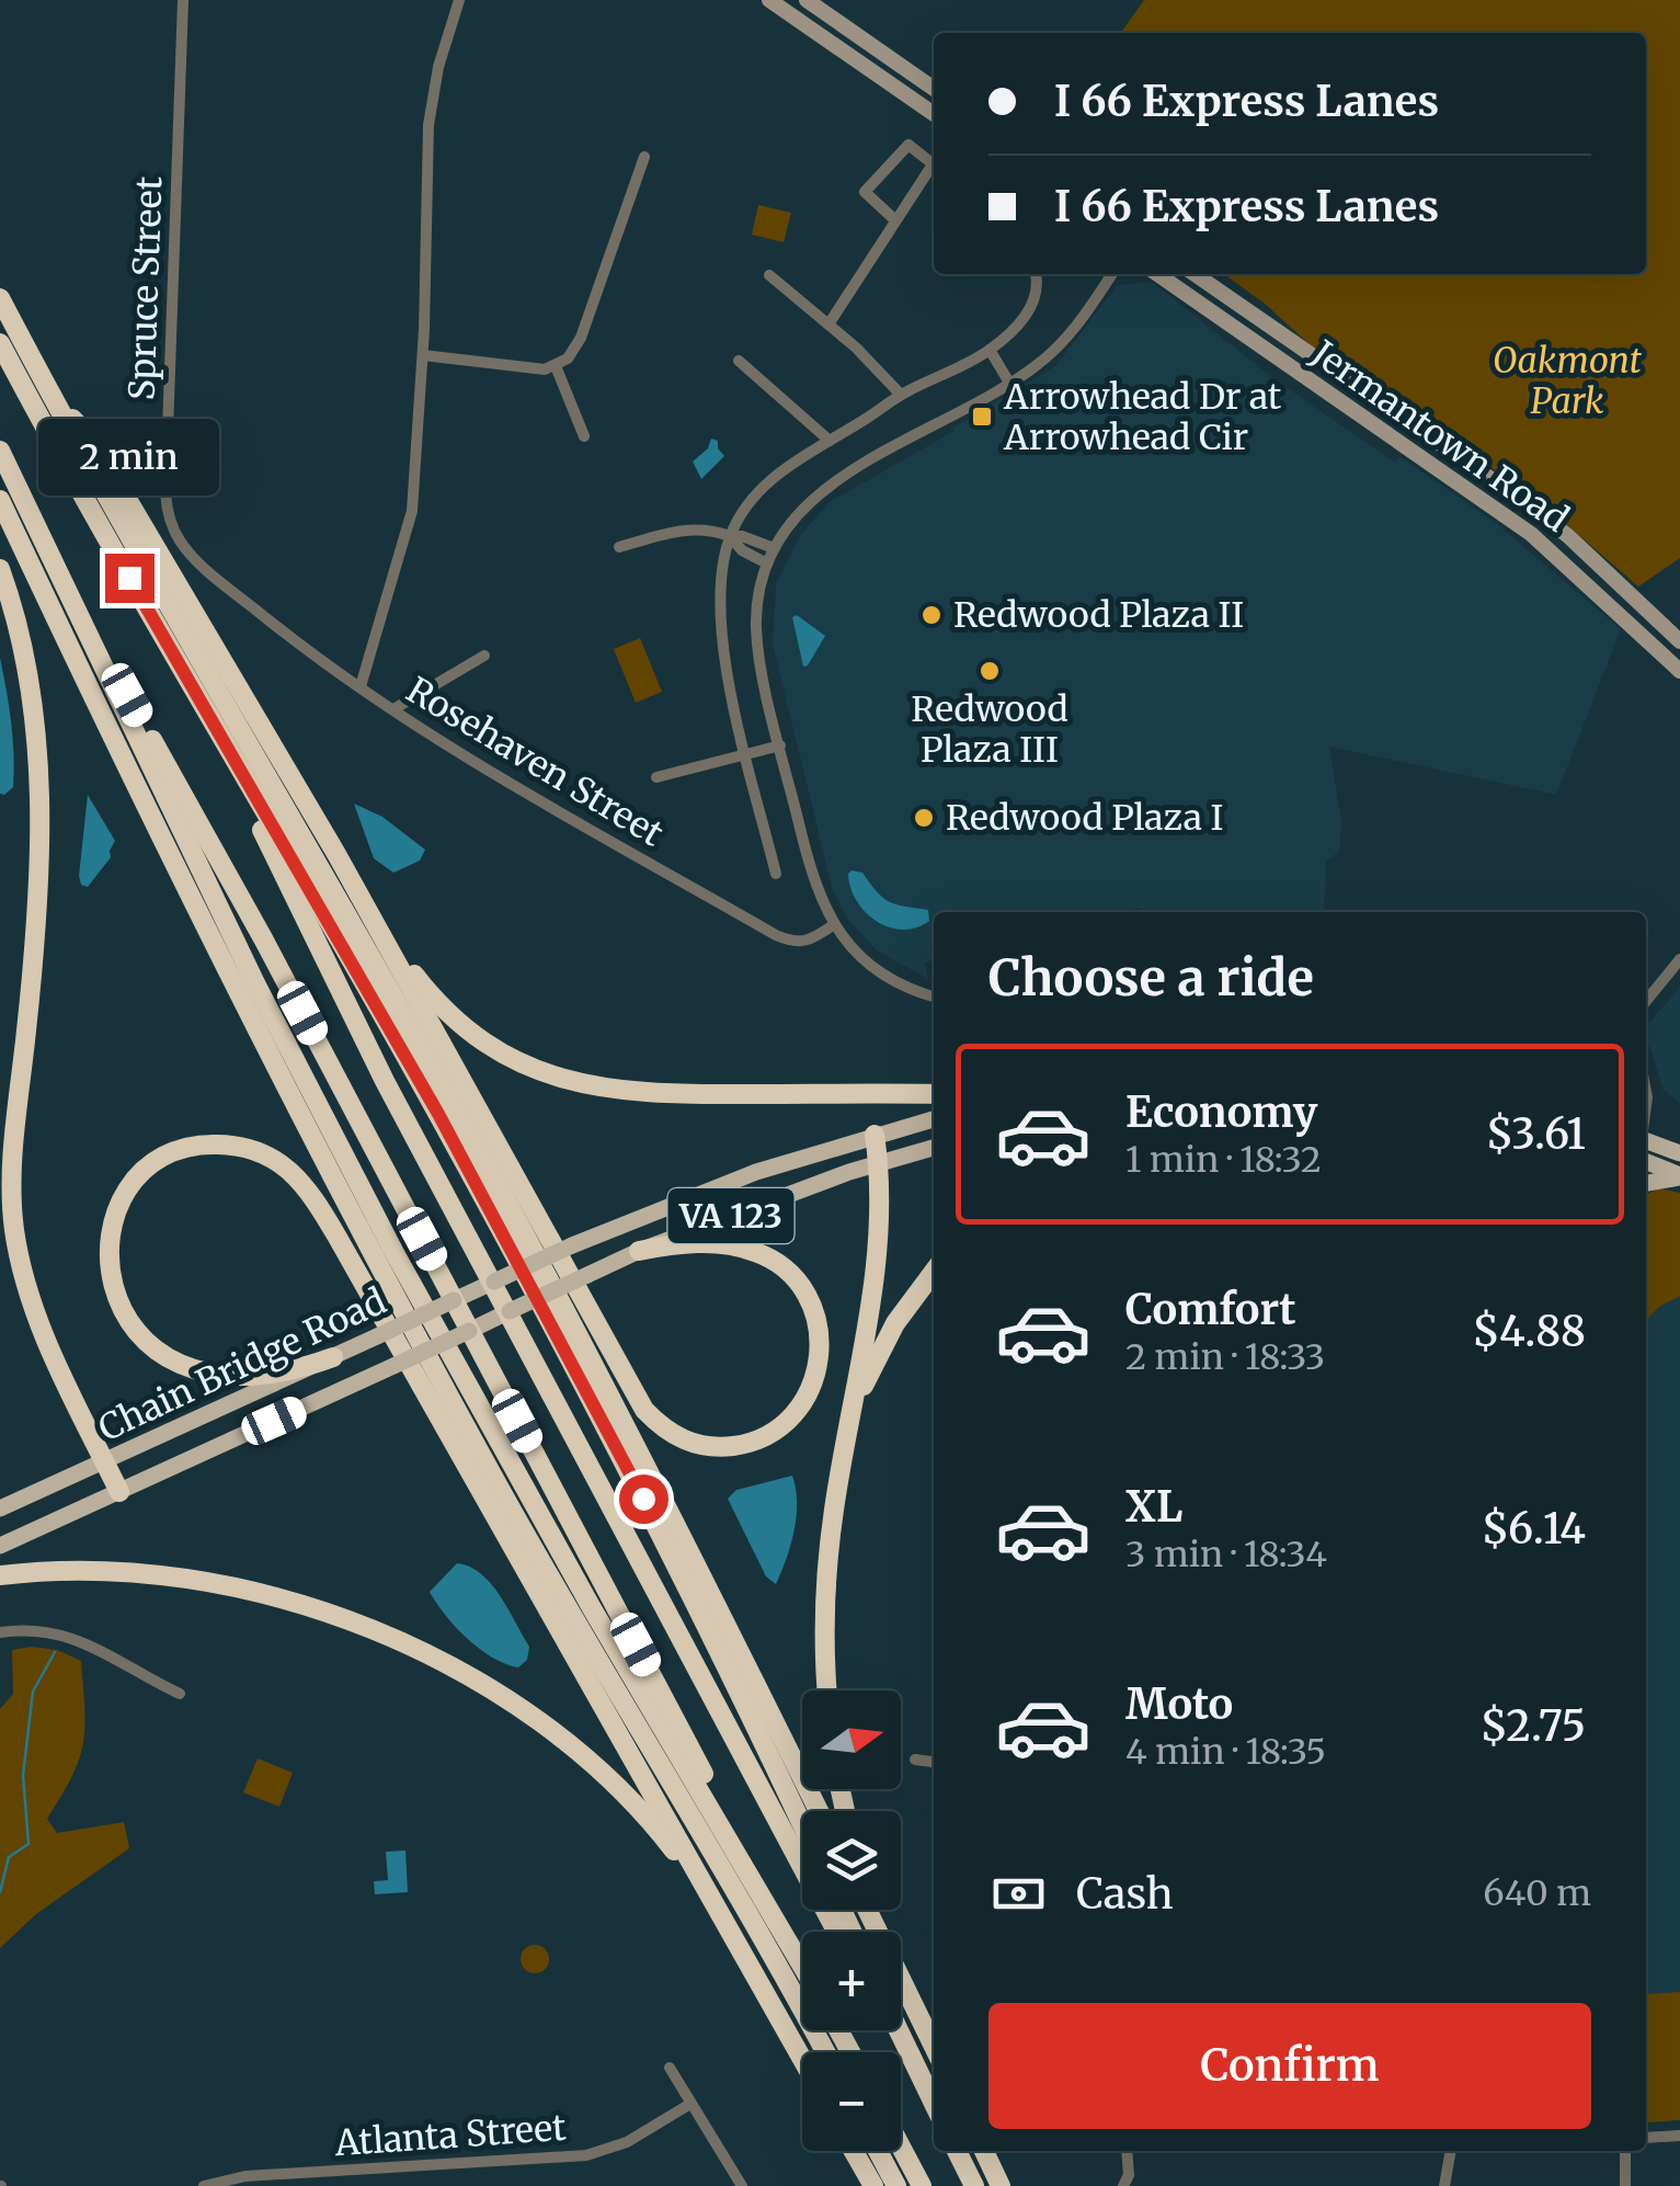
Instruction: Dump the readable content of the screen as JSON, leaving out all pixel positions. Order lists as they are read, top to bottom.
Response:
{
  "streets": {
    "main road": ["Jermantown Road", "VA 123", "Chain Bridge Road"],
    "street": ["Spruce Street", "Rosehaven Street", "Atlanta Street"]
  },
  "crossings": [
    ["Spruce Street", "Rosehaven Street"]
  ],
  "parks": ["Oakmont Park"],
  "places": {
    "transit": ["Arrowhead Dr at Arrowhead Cir"],
    "other": ["Redwood Plaza II", "Redwood Plaza III", "Redwood Plaza I"]
  },
  "north": "right",
  "page": {
    "banner": ["I 66 Express Lanes", "I 66 Express Lanes"],
    "bubble": "2 min",
    "heading": "Choose a ride",
    "list": [
      {
        "name": "Economy",
        "note": "1 min · 18:32",
        "value": "$3.61"
      },
      {
        "name": "Comfort",
        "note": "2 min · 18:33",
        "value": "$4.88"
      },
      {
        "name": "XL",
        "note": "3 min · 18:34",
        "value": "$6.14"
      },
      {
        "name": "Moto",
        "note": "4 min · 18:35",
        "value": "$2.75"
      }
    ],
    "map_buttons": ["+", "−"],
    "pay": ["Cash", "640 m"],
    "buttons": "Confirm"
  }
}
